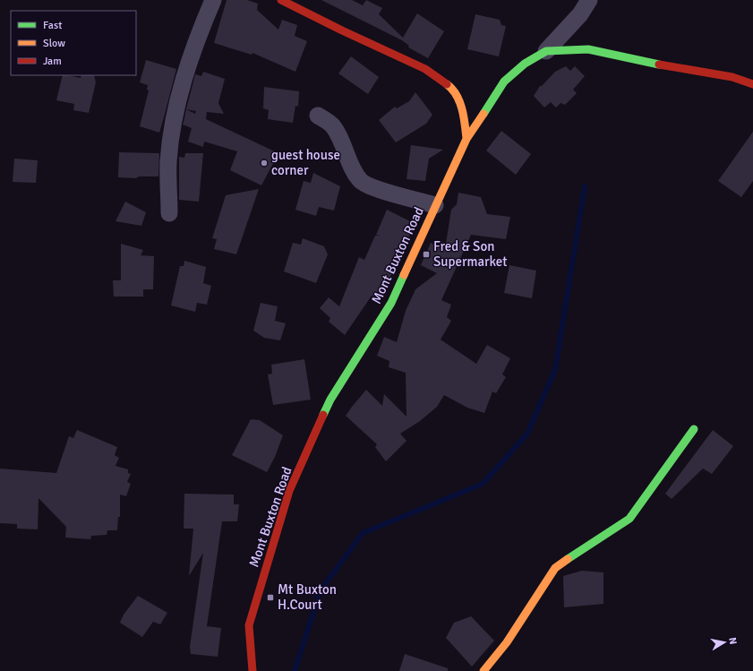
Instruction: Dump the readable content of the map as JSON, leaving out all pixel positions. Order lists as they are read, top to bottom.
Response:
{
  "streets": {
    "street": ["Mont Buxton Road"]
  },
  "places": {
    "other": ["guest house corner"],
    "transit": ["Fred & Son Supermarket", "Mt Buxton H.Court"]
  },
  "legend": ["Fast", "Slow", "Jam"],
  "north": "right"
}
